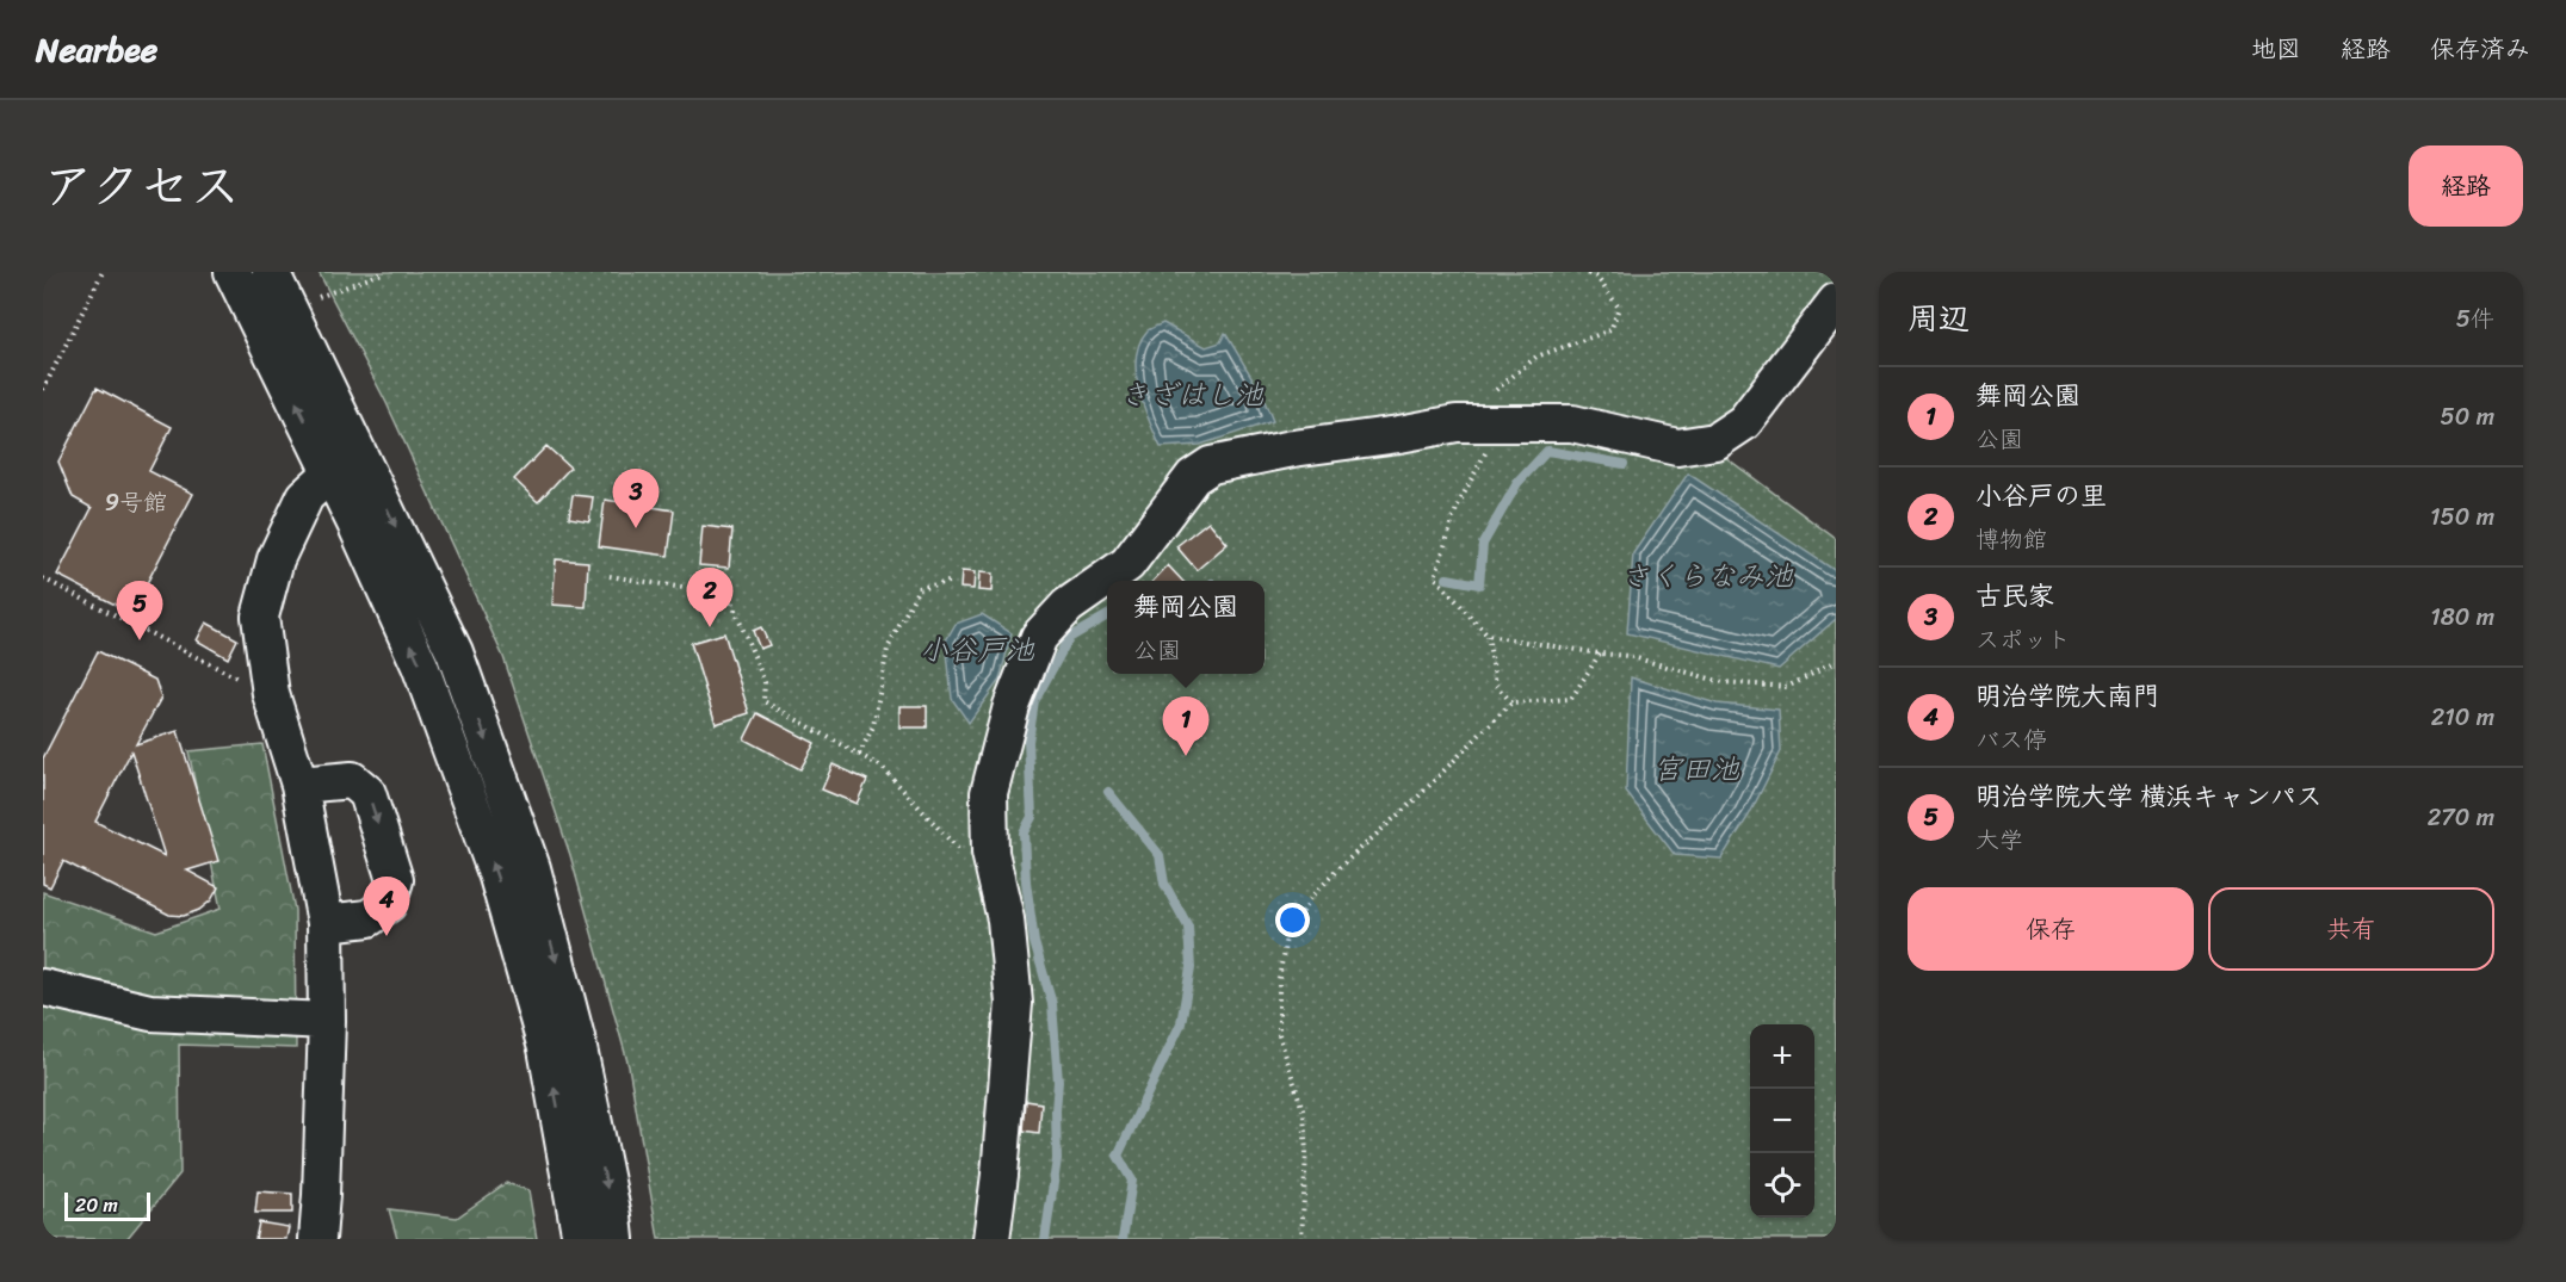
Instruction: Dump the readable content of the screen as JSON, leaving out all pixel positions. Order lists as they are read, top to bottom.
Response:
{
  "water": [
    "きざはし池",
    "さくらなみ池",
    "小谷戸池",
    "宮田池"
  ],
  "house_numbers": ["9号館"],
  "scale_bar": "20 m",
  "page": {
    "header": "Nearbee",
    "nav": ["地図", "経路", "保存済み"],
    "title": "アクセス",
    "buttons": [
      "経路",
      ["保存", "共有"]
    ],
    "heading": ["周辺", "5件"],
    "list": [
      {
        "mark": "1",
        "name": "舞岡公園",
        "note": "公園",
        "value": "50 m"
      },
      {
        "mark": "2",
        "name": "小谷戸の里",
        "note": "博物館",
        "value": "150 m"
      },
      {
        "mark": "3",
        "name": "古民家",
        "note": "スポット",
        "value": "180 m"
      },
      {
        "mark": "4",
        "name": "明治学院大南門",
        "note": "バス停",
        "value": "210 m"
      },
      {
        "mark": "5",
        "name": "明治学院大学 横浜キャンパス",
        "note": "大学",
        "value": "270 m"
      }
    ],
    "pins": [
      "3",
      "2",
      "5",
      "1",
      "4"
    ],
    "popup": ["舞岡公園", "公園"],
    "map_buttons": ["+", "−"],
    "scale": "20 m"
  }
}
